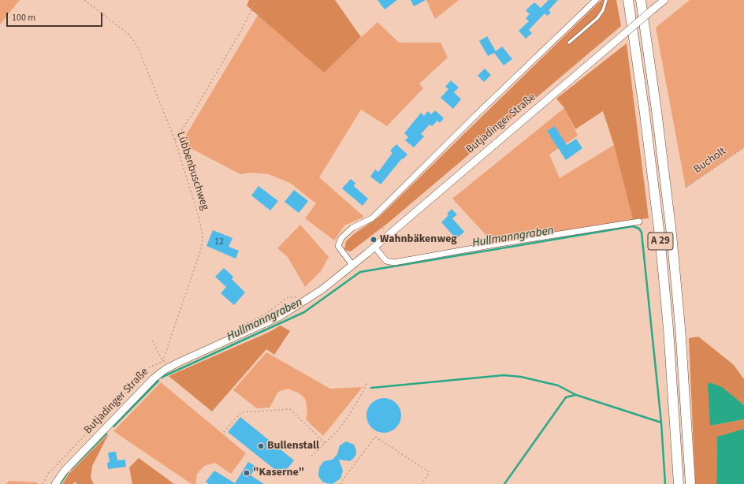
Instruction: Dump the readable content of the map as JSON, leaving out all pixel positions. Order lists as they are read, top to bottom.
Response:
{
  "streets": {
    "highway": ["A 29"],
    "street": ["Butjadinger Straße"],
    "path": ["Bucholt", "Lübbenbuschweg"]
  },
  "water": ["Hullmanngraben"],
  "places": ["Wahnbäkenweg", "Bullenstall", "\"Kaserne\""],
  "house_numbers": ["12"],
  "scale_bar": "100 m"
}
